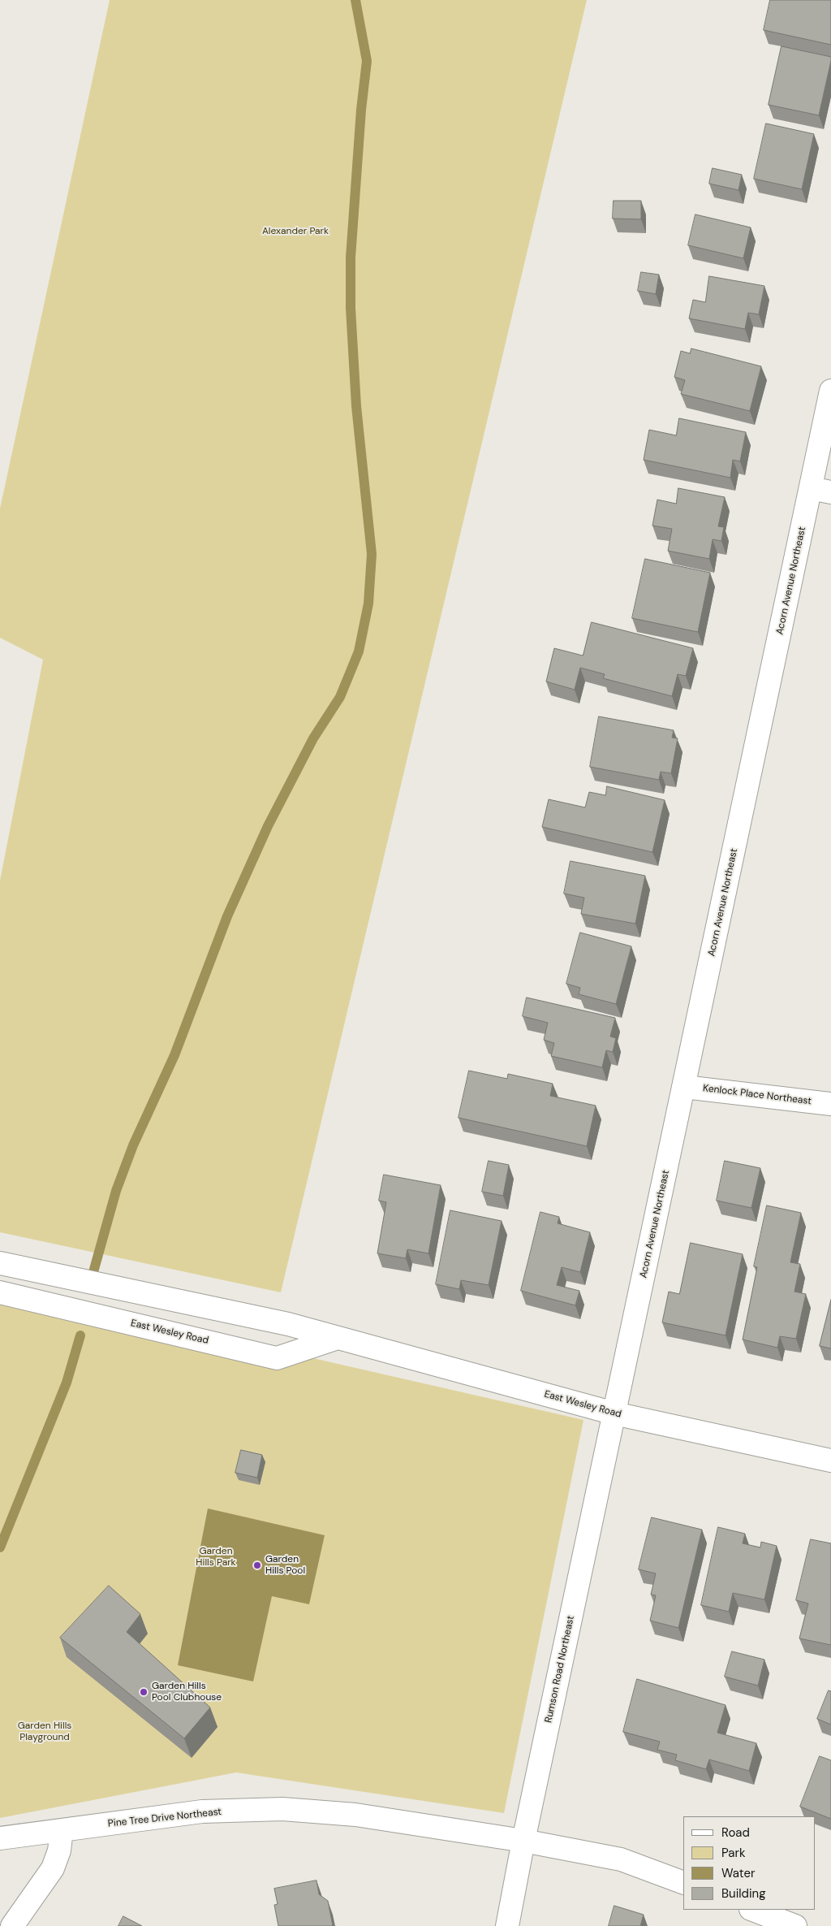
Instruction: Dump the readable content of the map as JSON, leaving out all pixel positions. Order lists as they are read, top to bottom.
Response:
{
  "streets": {
    "street": [
      "Acorn Avenue Northeast",
      "Kenlock Place Northeast",
      "East Wesley Road",
      "Rumson Road Northeast",
      "Pine Tree Drive Northeast"
    ]
  },
  "crossings": [
    ["Acorn Avenue Northeast", "Kenlock Place Northeast"],
    ["Acorn Avenue Northeast", "East Wesley Road"],
    ["Acorn Avenue Northeast", "Rumson Road Northeast"],
    ["East Wesley Road", "Rumson Road Northeast"],
    ["Rumson Road Northeast", "Pine Tree Drive Northeast"]
  ],
  "parks": ["Alexander Park", "Garden Hills Park", "Garden Hills Playground"],
  "places": ["Garden Hills Pool", "Garden Hills Pool Clubhouse"],
  "legend": [
    "Road",
    "Park",
    "Water",
    "Building"
  ]
}
